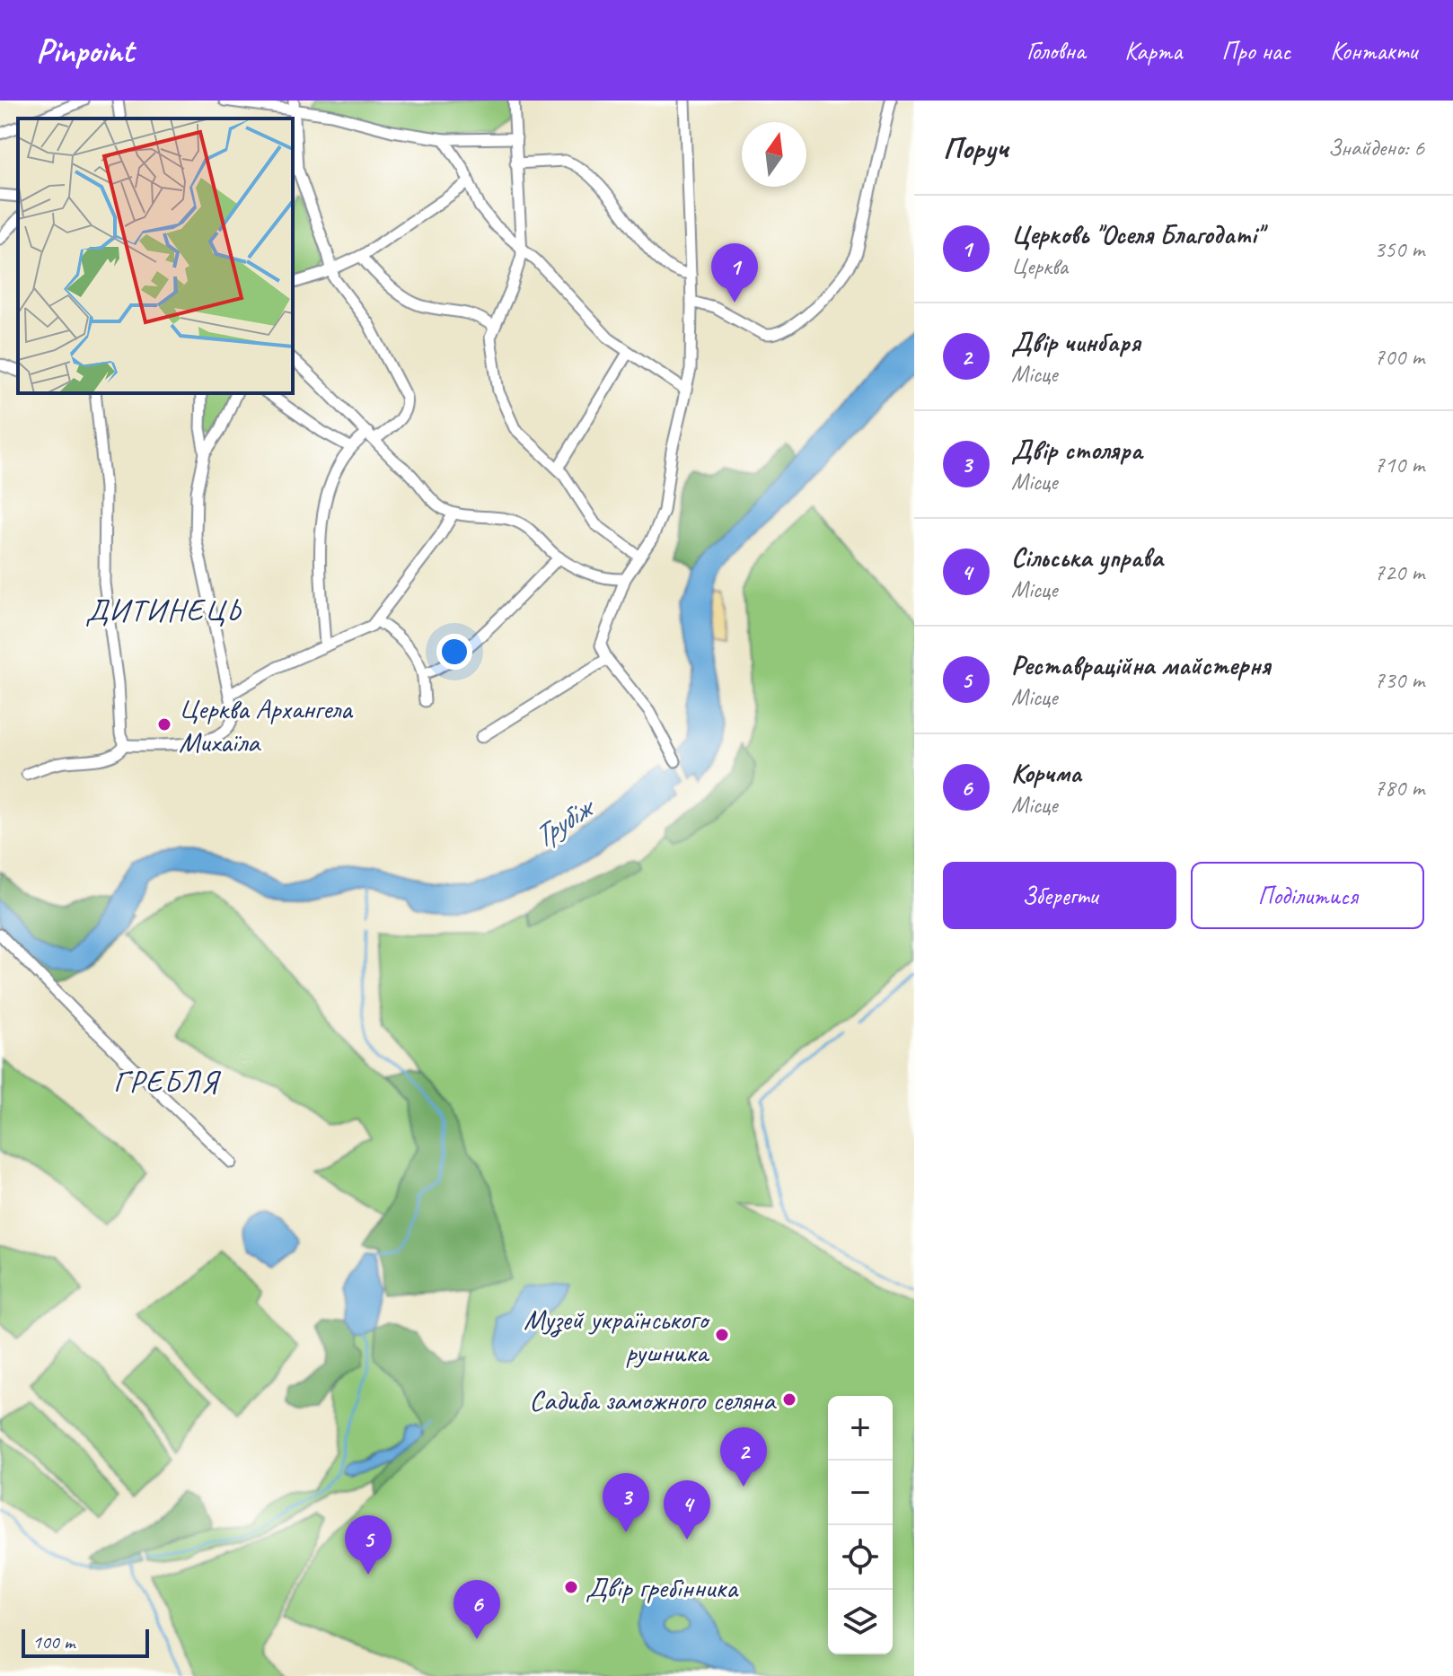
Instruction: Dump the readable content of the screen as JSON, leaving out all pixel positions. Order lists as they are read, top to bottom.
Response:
{
  "districts": ["ДИТИНЕЦЬ", "ГРЕБЛЯ"],
  "water": ["Трубіж"],
  "places": [
    "Церква Архангела Михаїла",
    "Музей українського рушника",
    "Садиба заможного селяна",
    "Двір гребінника"
  ],
  "scale_bar": "100 m",
  "north": "top",
  "page": {
    "header": "Pinpoint",
    "nav": [
      "Головна",
      "Карта",
      "Про нас",
      "Контакти"
    ],
    "heading": ["Поруч", "Знайдено: 6"],
    "list": [
      {
        "mark": "1",
        "name": "Церковь \"Оселя Благодаті\"",
        "note": "Церква",
        "value": "350 m"
      },
      {
        "mark": "2",
        "name": "Двір чинбаря",
        "note": "Місце",
        "value": "700 m"
      },
      {
        "mark": "3",
        "name": "Двір столяра",
        "note": "Місце",
        "value": "710 m"
      },
      {
        "mark": "4",
        "name": "Сільська управа",
        "note": "Місце",
        "value": "720 m"
      },
      {
        "mark": "5",
        "name": "Реставраційна майстерня",
        "note": "Місце",
        "value": "730 m"
      },
      {
        "mark": "6",
        "name": "Корчма",
        "note": "Місце",
        "value": "780 m"
      }
    ],
    "pins": [
      "1",
      "2",
      "3",
      "4",
      "5",
      "6"
    ],
    "buttons": ["Зберегти", "Поділитися"],
    "map_buttons": ["+", "−"],
    "scale": "100 m"
  }
}
